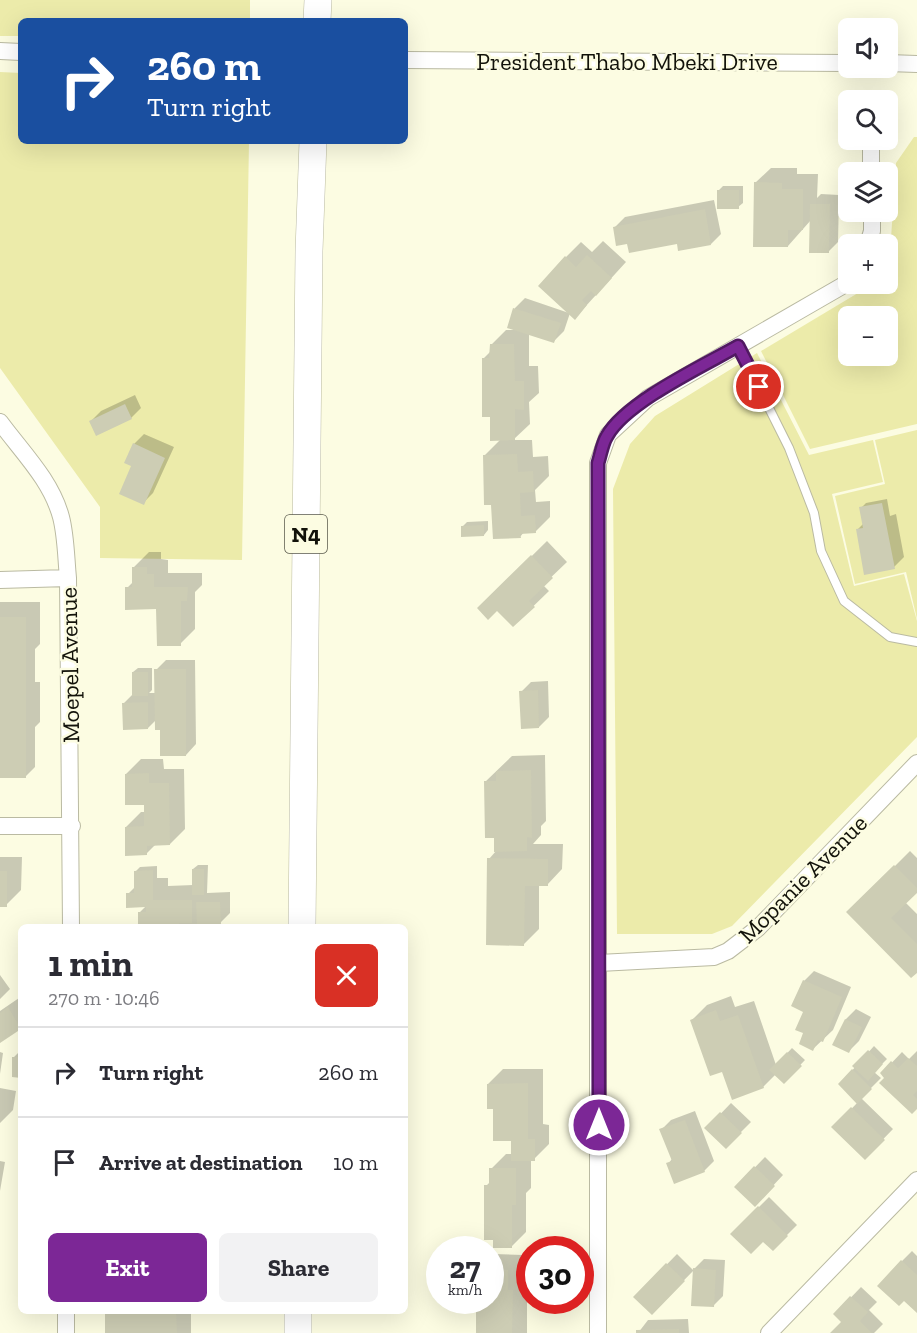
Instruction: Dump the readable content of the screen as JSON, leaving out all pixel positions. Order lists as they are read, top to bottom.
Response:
{
  "streets": {
    "highway": ["N4"],
    "street": ["President Thabo Mbeki Drive", "Moepel Avenue", "Mopanie Avenue"]
  },
  "page": {
    "map_buttons": ["+", "−"],
    "turn": ["260 m", "Turn right"],
    "heading": ["1 min", "270 m · 10:46"],
    "list": [
      {
        "name": "Turn right",
        "value": "260 m"
      },
      {
        "name": "Arrive at destination",
        "value": "10 m"
      }
    ],
    "buttons": ["Exit", "Share"],
    "speed": "27 km/h",
    "limit": "30"
  }
}
